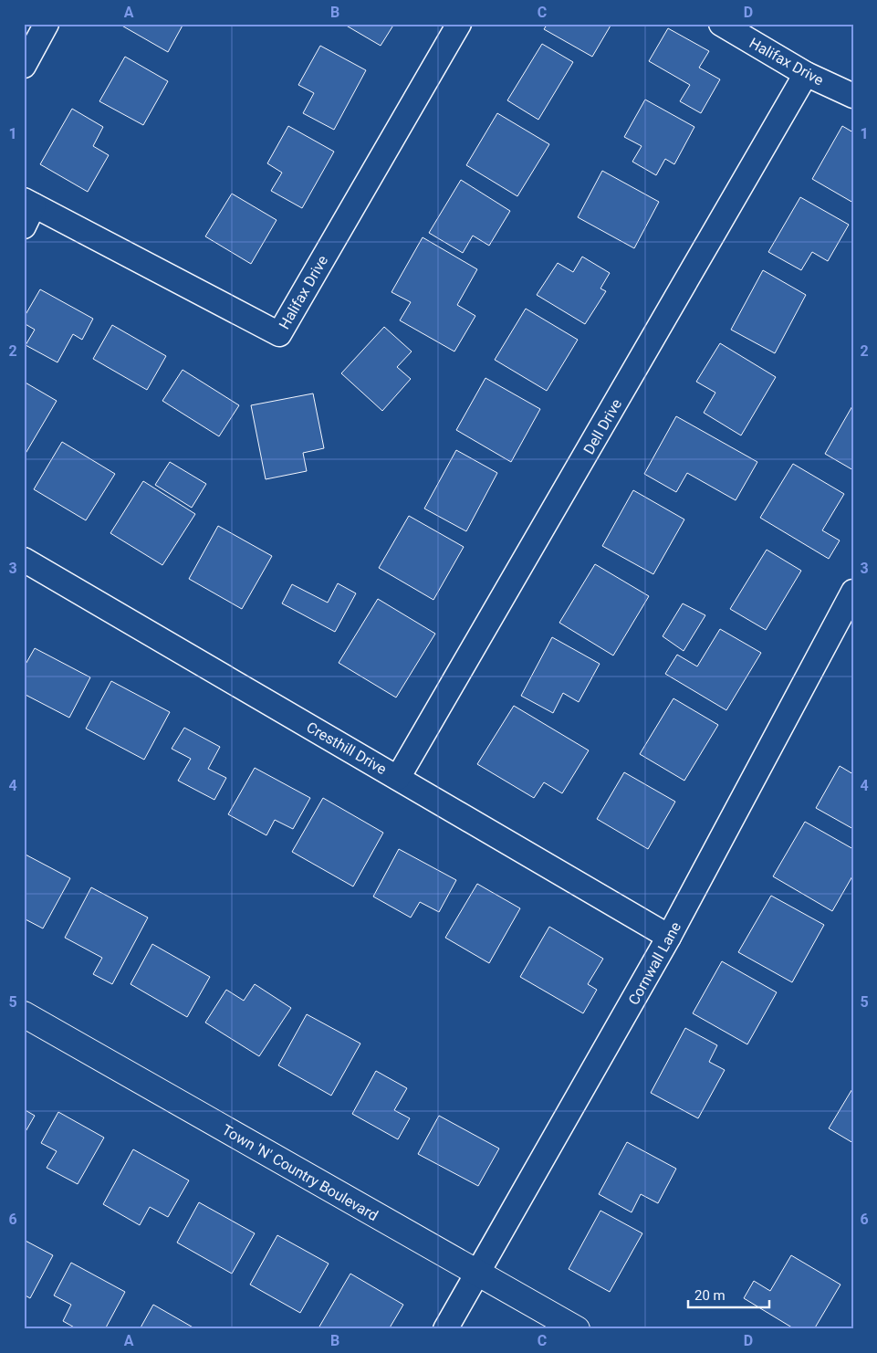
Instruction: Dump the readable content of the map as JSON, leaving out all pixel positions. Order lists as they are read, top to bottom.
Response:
{
  "streets": {
    "street": [
      "Halifax Drive",
      "Dell Drive",
      "Cresthill Drive",
      "Cornwall Lane",
      "Town 'N' Country Boulevard"
    ]
  },
  "crossings": [
    ["Halifax Drive", "Dell Drive"],
    ["Dell Drive", "Cresthill Drive"],
    ["Cresthill Drive", "Cornwall Lane"],
    ["Cornwall Lane", "Town 'N' Country Boulevard"]
  ],
  "scale_bar": "20 m",
  "grid": {
    "columns": [
      "A",
      "B",
      "C",
      "D"
    ],
    "rows": [
      "1",
      "2",
      "3",
      "4",
      "5",
      "6"
    ]
  }
}
